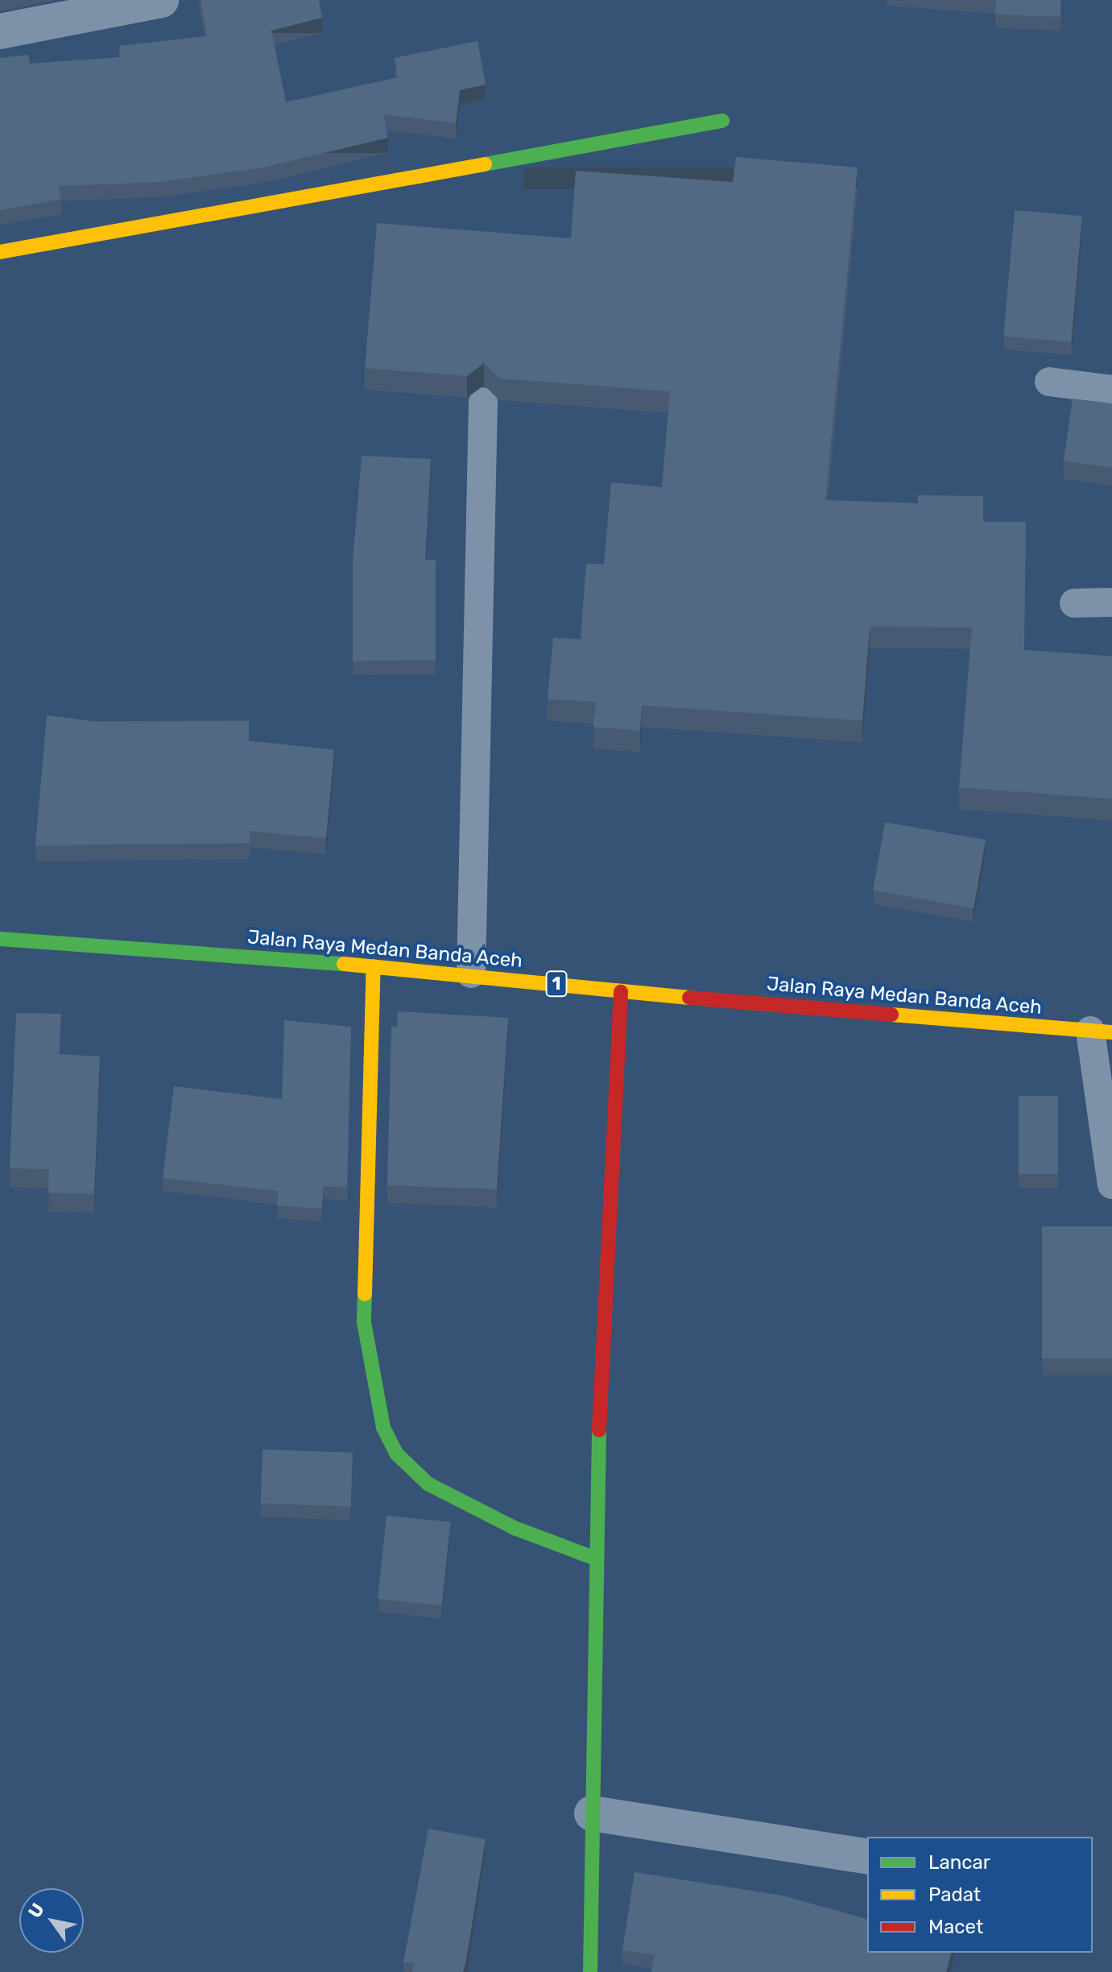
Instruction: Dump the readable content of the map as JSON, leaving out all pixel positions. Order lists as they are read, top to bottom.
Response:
{
  "streets": {
    "main road": ["Jalan Raya Medan Banda Aceh", "1"]
  },
  "legend": ["Lancar", "Padat", "Macet"],
  "north": "top left"
}
